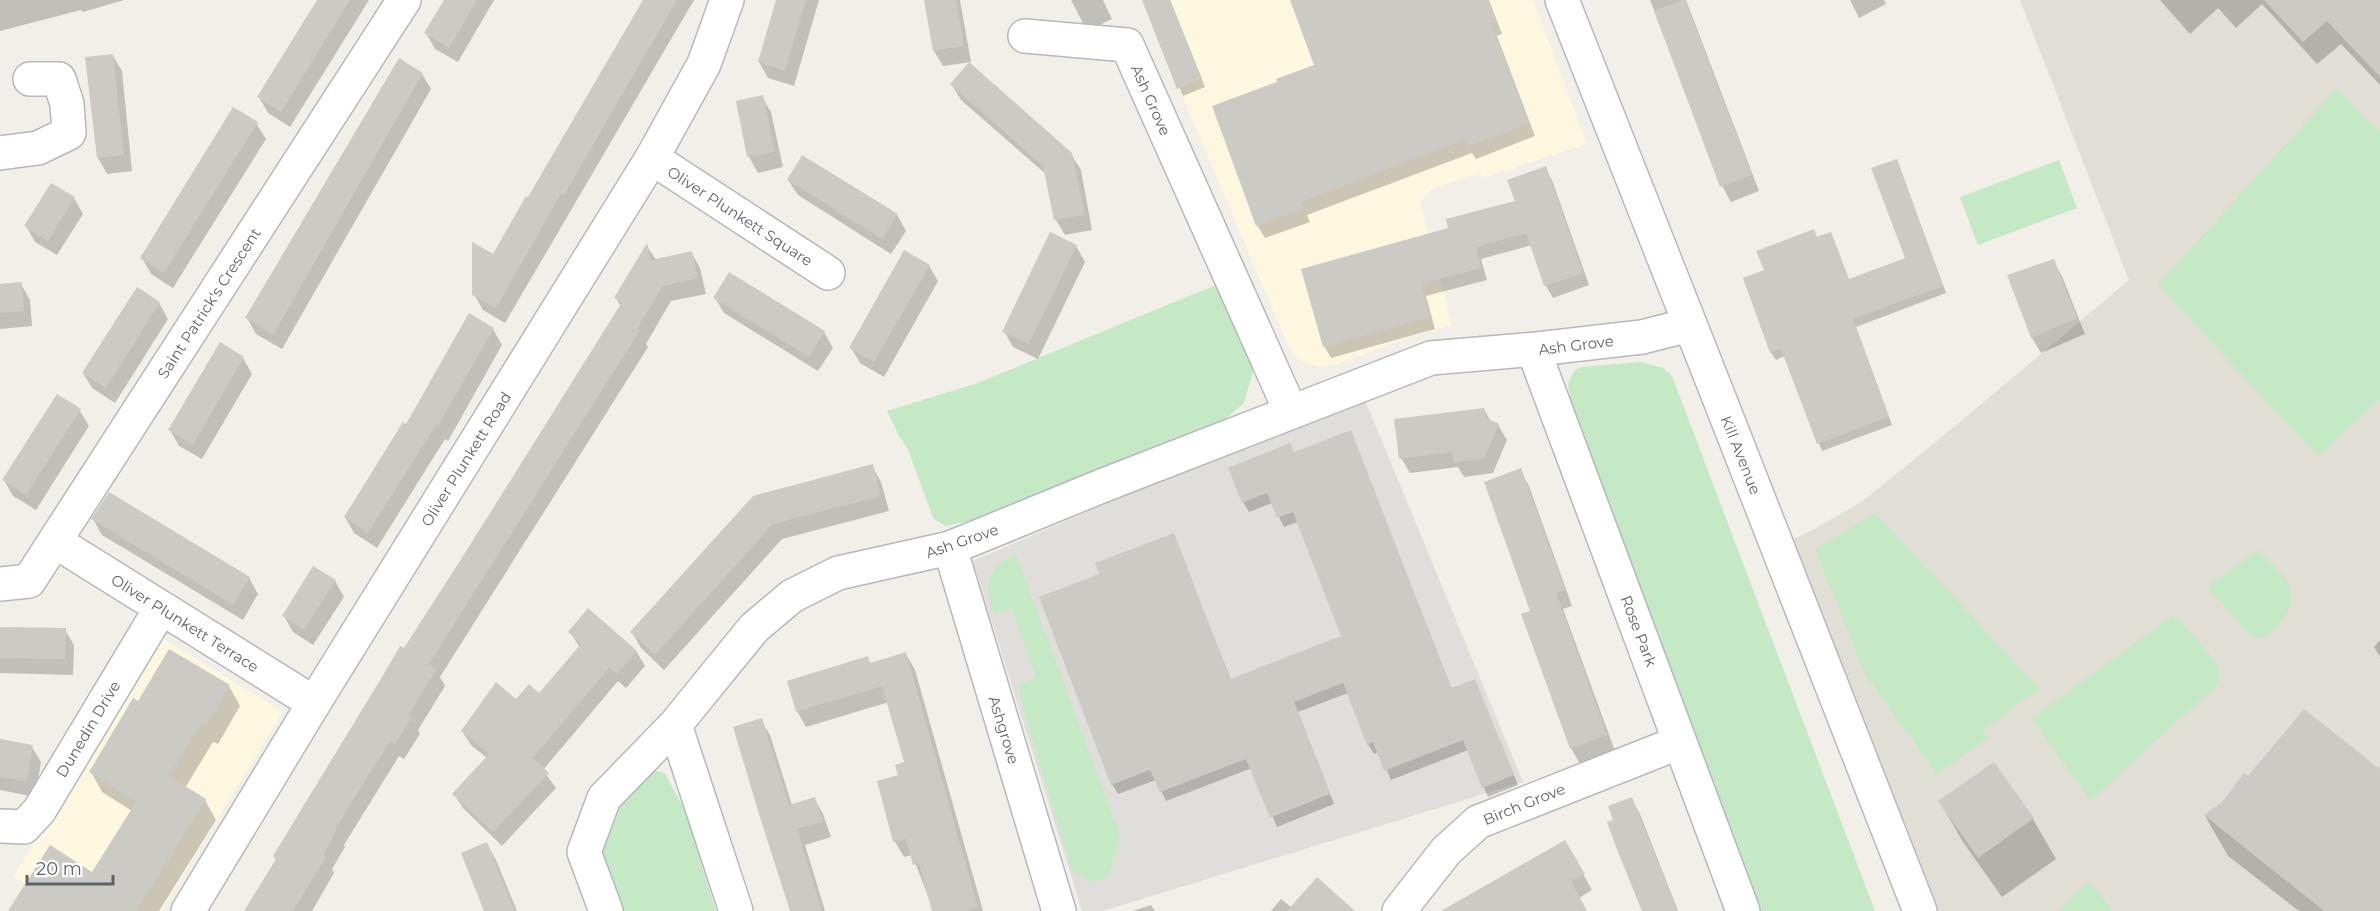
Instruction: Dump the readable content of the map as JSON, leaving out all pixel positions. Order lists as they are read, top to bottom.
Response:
{
  "streets": {
    "street": [
      "Ash Grove",
      "Oliver Plunkett Square",
      "Saint Patrick's Crescent",
      "Kill Avenue",
      "Oliver Plunkett Road",
      "Oliver Plunkett Terrace",
      "Rose Park",
      "Dunedin Drive",
      "Ashgrove",
      "Birch Grove"
    ]
  },
  "crossings": [
    ["Ash Grove", "Kill Avenue"],
    ["Ash Grove", "Rose Park"],
    ["Ash Grove", "Ashgrove"],
    ["Oliver Plunkett Square", "Oliver Plunkett Road"],
    ["Saint Patrick's Crescent", "Oliver Plunkett Terrace"],
    ["Oliver Plunkett Road", "Oliver Plunkett Terrace"],
    ["Oliver Plunkett Terrace", "Dunedin Drive"],
    ["Rose Park", "Birch Grove"]
  ],
  "scale_bar": "20 m"
}
